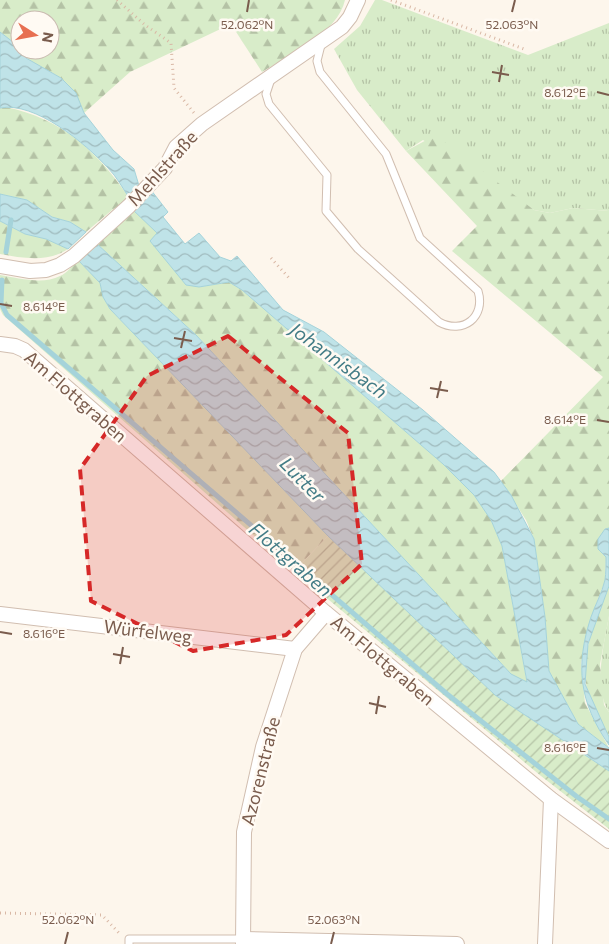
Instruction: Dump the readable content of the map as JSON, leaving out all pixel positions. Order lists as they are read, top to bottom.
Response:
{
  "streets": {
    "street": [
      "Mehlstraße",
      "Am Flottgraben",
      "Würfelweg",
      "Azorenstraße"
    ]
  },
  "crossings": [
    ["Am Flottgraben", "Azorenstraße"],
    ["Würfelweg", "Azorenstraße"]
  ],
  "water": ["Johannisbach", "Lutter", "Flottgraben"],
  "north": "right",
  "coordinates": [
    "52.062°N",
    "52.063°N",
    "8.612°E",
    "8.614°E",
    "8.616°E"
  ]
}
